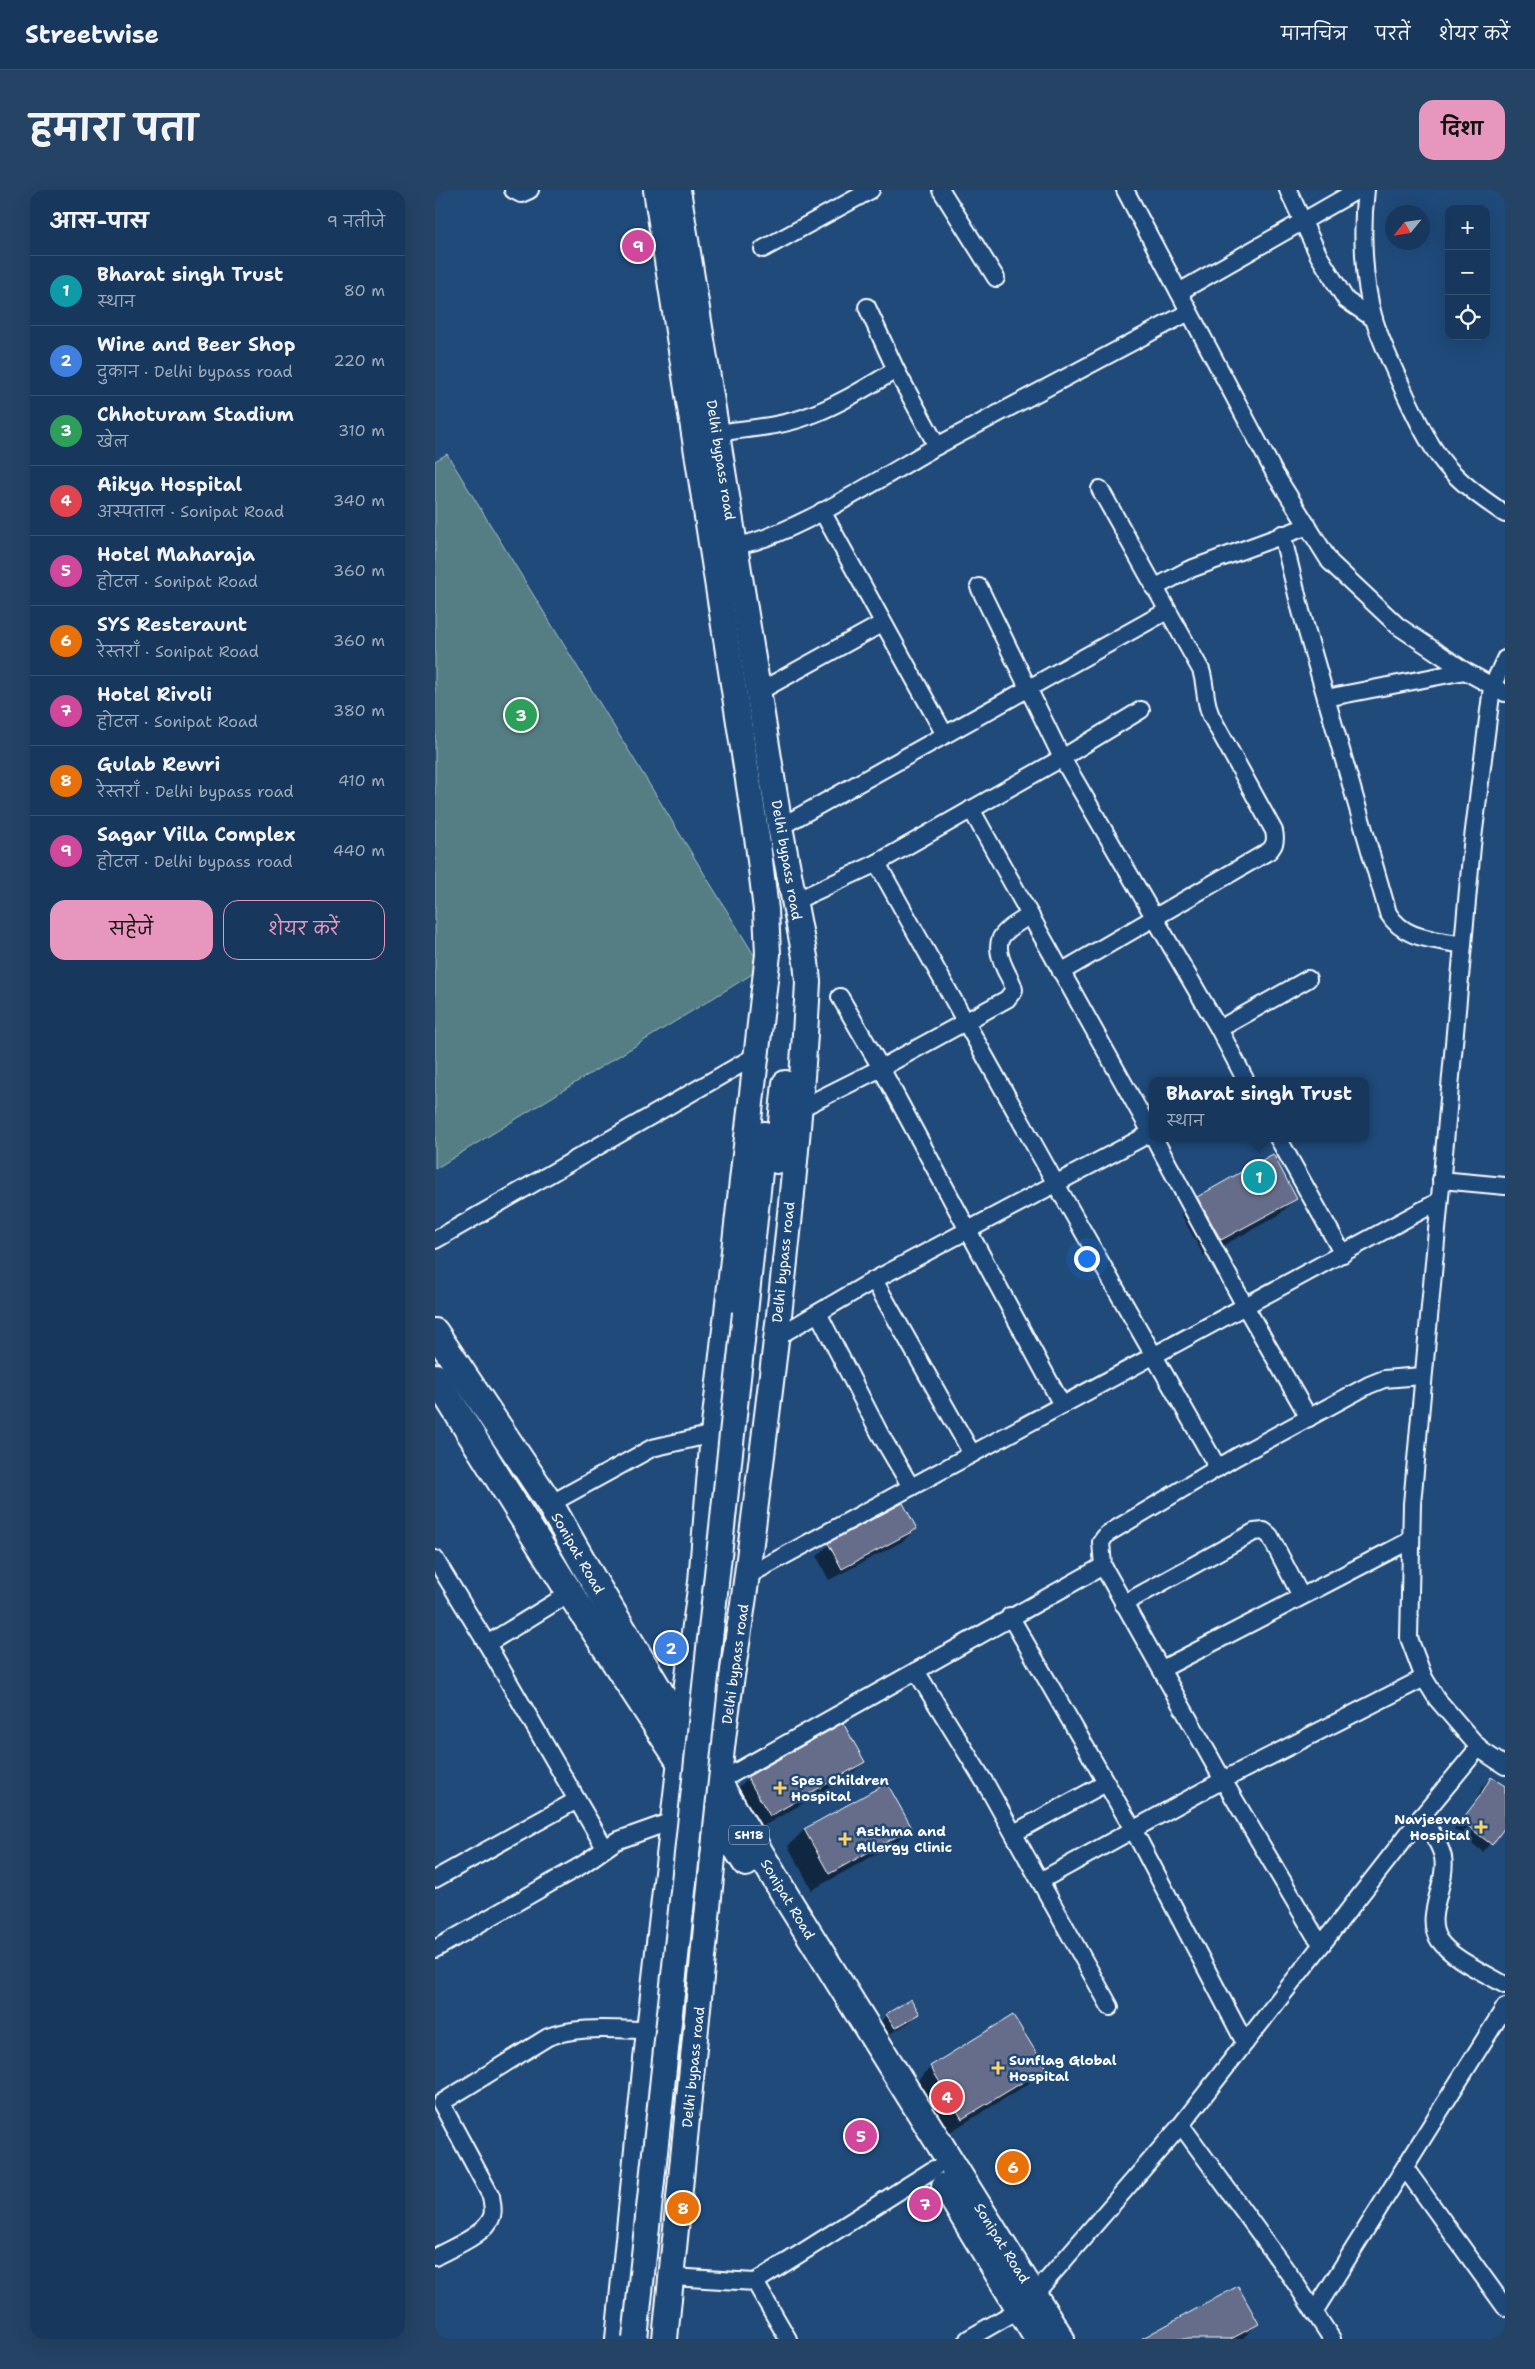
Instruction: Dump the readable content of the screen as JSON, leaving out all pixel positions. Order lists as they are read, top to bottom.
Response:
{
  "streets": {
    "main road": ["Delhi bypass road", "Sonipat Road", "SH18"]
  },
  "crossings": [
    ["Delhi bypass road", "Sonipat Road"]
  ],
  "places": {
    "health": [
      "Spes Children Hospital",
      "Navjeevan Hospital",
      "Asthma and Allergy Clinic",
      "Sunflag Global Hospital"
    ]
  },
  "north": "bottom left",
  "page": {
    "header": "Streetwise",
    "nav": ["मानचित्र", "परतें", "शेयर करें"],
    "title": "हमारा पता",
    "buttons": [
      "दिशा",
      ["सहेजें", "शेयर करें"]
    ],
    "heading": ["आस-पास", "9 नतीजे"],
    "map_buttons": ["+", "−"],
    "pins": [
      "9",
      "3",
      "1",
      "2",
      "4",
      "5",
      "6",
      "7",
      "8"
    ],
    "list": [
      {
        "mark": "1",
        "name": "Bharat singh Trust",
        "note": "स्थान",
        "value": "80 m"
      },
      {
        "mark": "2",
        "name": "Wine and Beer Shop",
        "note": "दुकान · Delhi bypass road",
        "value": "220 m"
      },
      {
        "mark": "3",
        "name": "Chhoturam Stadium",
        "note": "खेल",
        "value": "310 m"
      },
      {
        "mark": "4",
        "name": "Aikya Hospital",
        "note": "अस्पताल · Sonipat Road",
        "value": "340 m"
      },
      {
        "mark": "5",
        "name": "Hotel Maharaja",
        "note": "होटल · Sonipat Road",
        "value": "360 m"
      },
      {
        "mark": "6",
        "name": "SYS Resteraunt",
        "note": "रेस्तराँ · Sonipat Road",
        "value": "360 m"
      },
      {
        "mark": "7",
        "name": "Hotel Rivoli",
        "note": "होटल · Sonipat Road",
        "value": "380 m"
      },
      {
        "mark": "8",
        "name": "Gulab Rewri",
        "note": "रेस्तराँ · Delhi bypass road",
        "value": "410 m"
      },
      {
        "mark": "9",
        "name": "Sagar Villa Complex",
        "note": "होटल · Delhi bypass road",
        "value": "440 m"
      }
    ],
    "popup": ["Bharat singh Trust", "स्थान"]
  }
}
